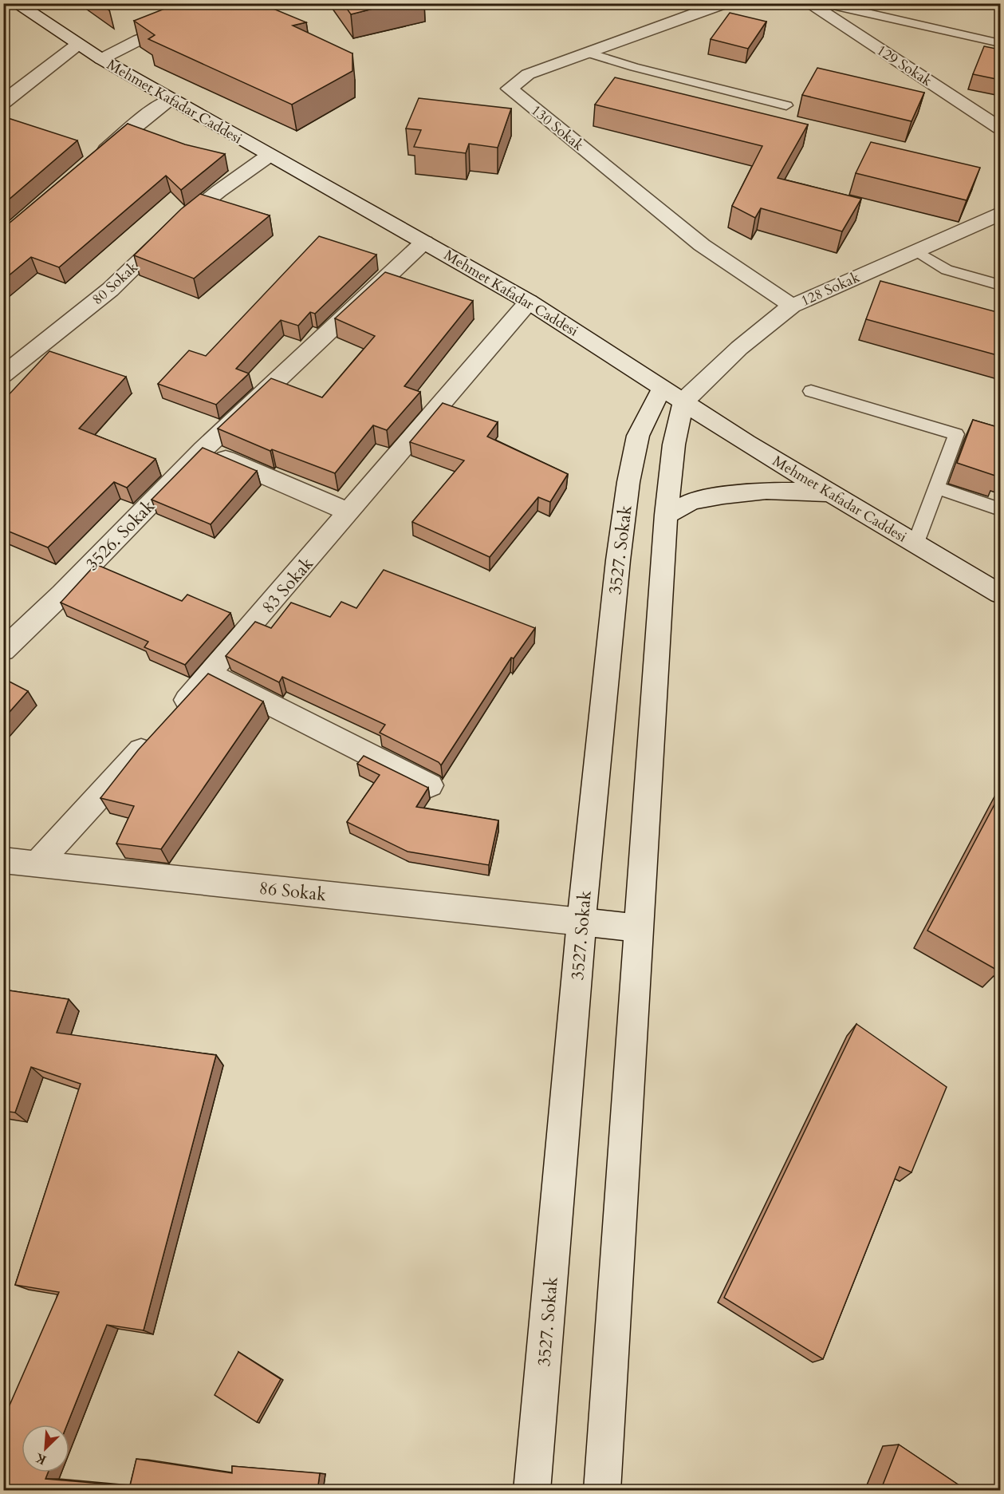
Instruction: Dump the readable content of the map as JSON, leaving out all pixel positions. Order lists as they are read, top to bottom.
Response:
{
  "streets": {
    "street": [
      "129 Sokak",
      "Mehmet Kafadar Caddesi",
      "130 Sokak",
      "80 Sokak",
      "128 Sokak",
      "3526. Sokak",
      "3527. Sokak",
      "83 Sokak",
      "86 Sokak"
    ]
  },
  "crossings": [
    ["Mehmet Kafadar Caddesi", "80 Sokak"],
    ["Mehmet Kafadar Caddesi", "128 Sokak"],
    ["Mehmet Kafadar Caddesi", "3526. Sokak"],
    ["Mehmet Kafadar Caddesi", "3527. Sokak"],
    ["Mehmet Kafadar Caddesi", "83 Sokak"],
    ["130 Sokak", "128 Sokak"],
    ["128 Sokak", "3527. Sokak"],
    ["3527. Sokak", "86 Sokak"]
  ],
  "north": "bottom left"
}
